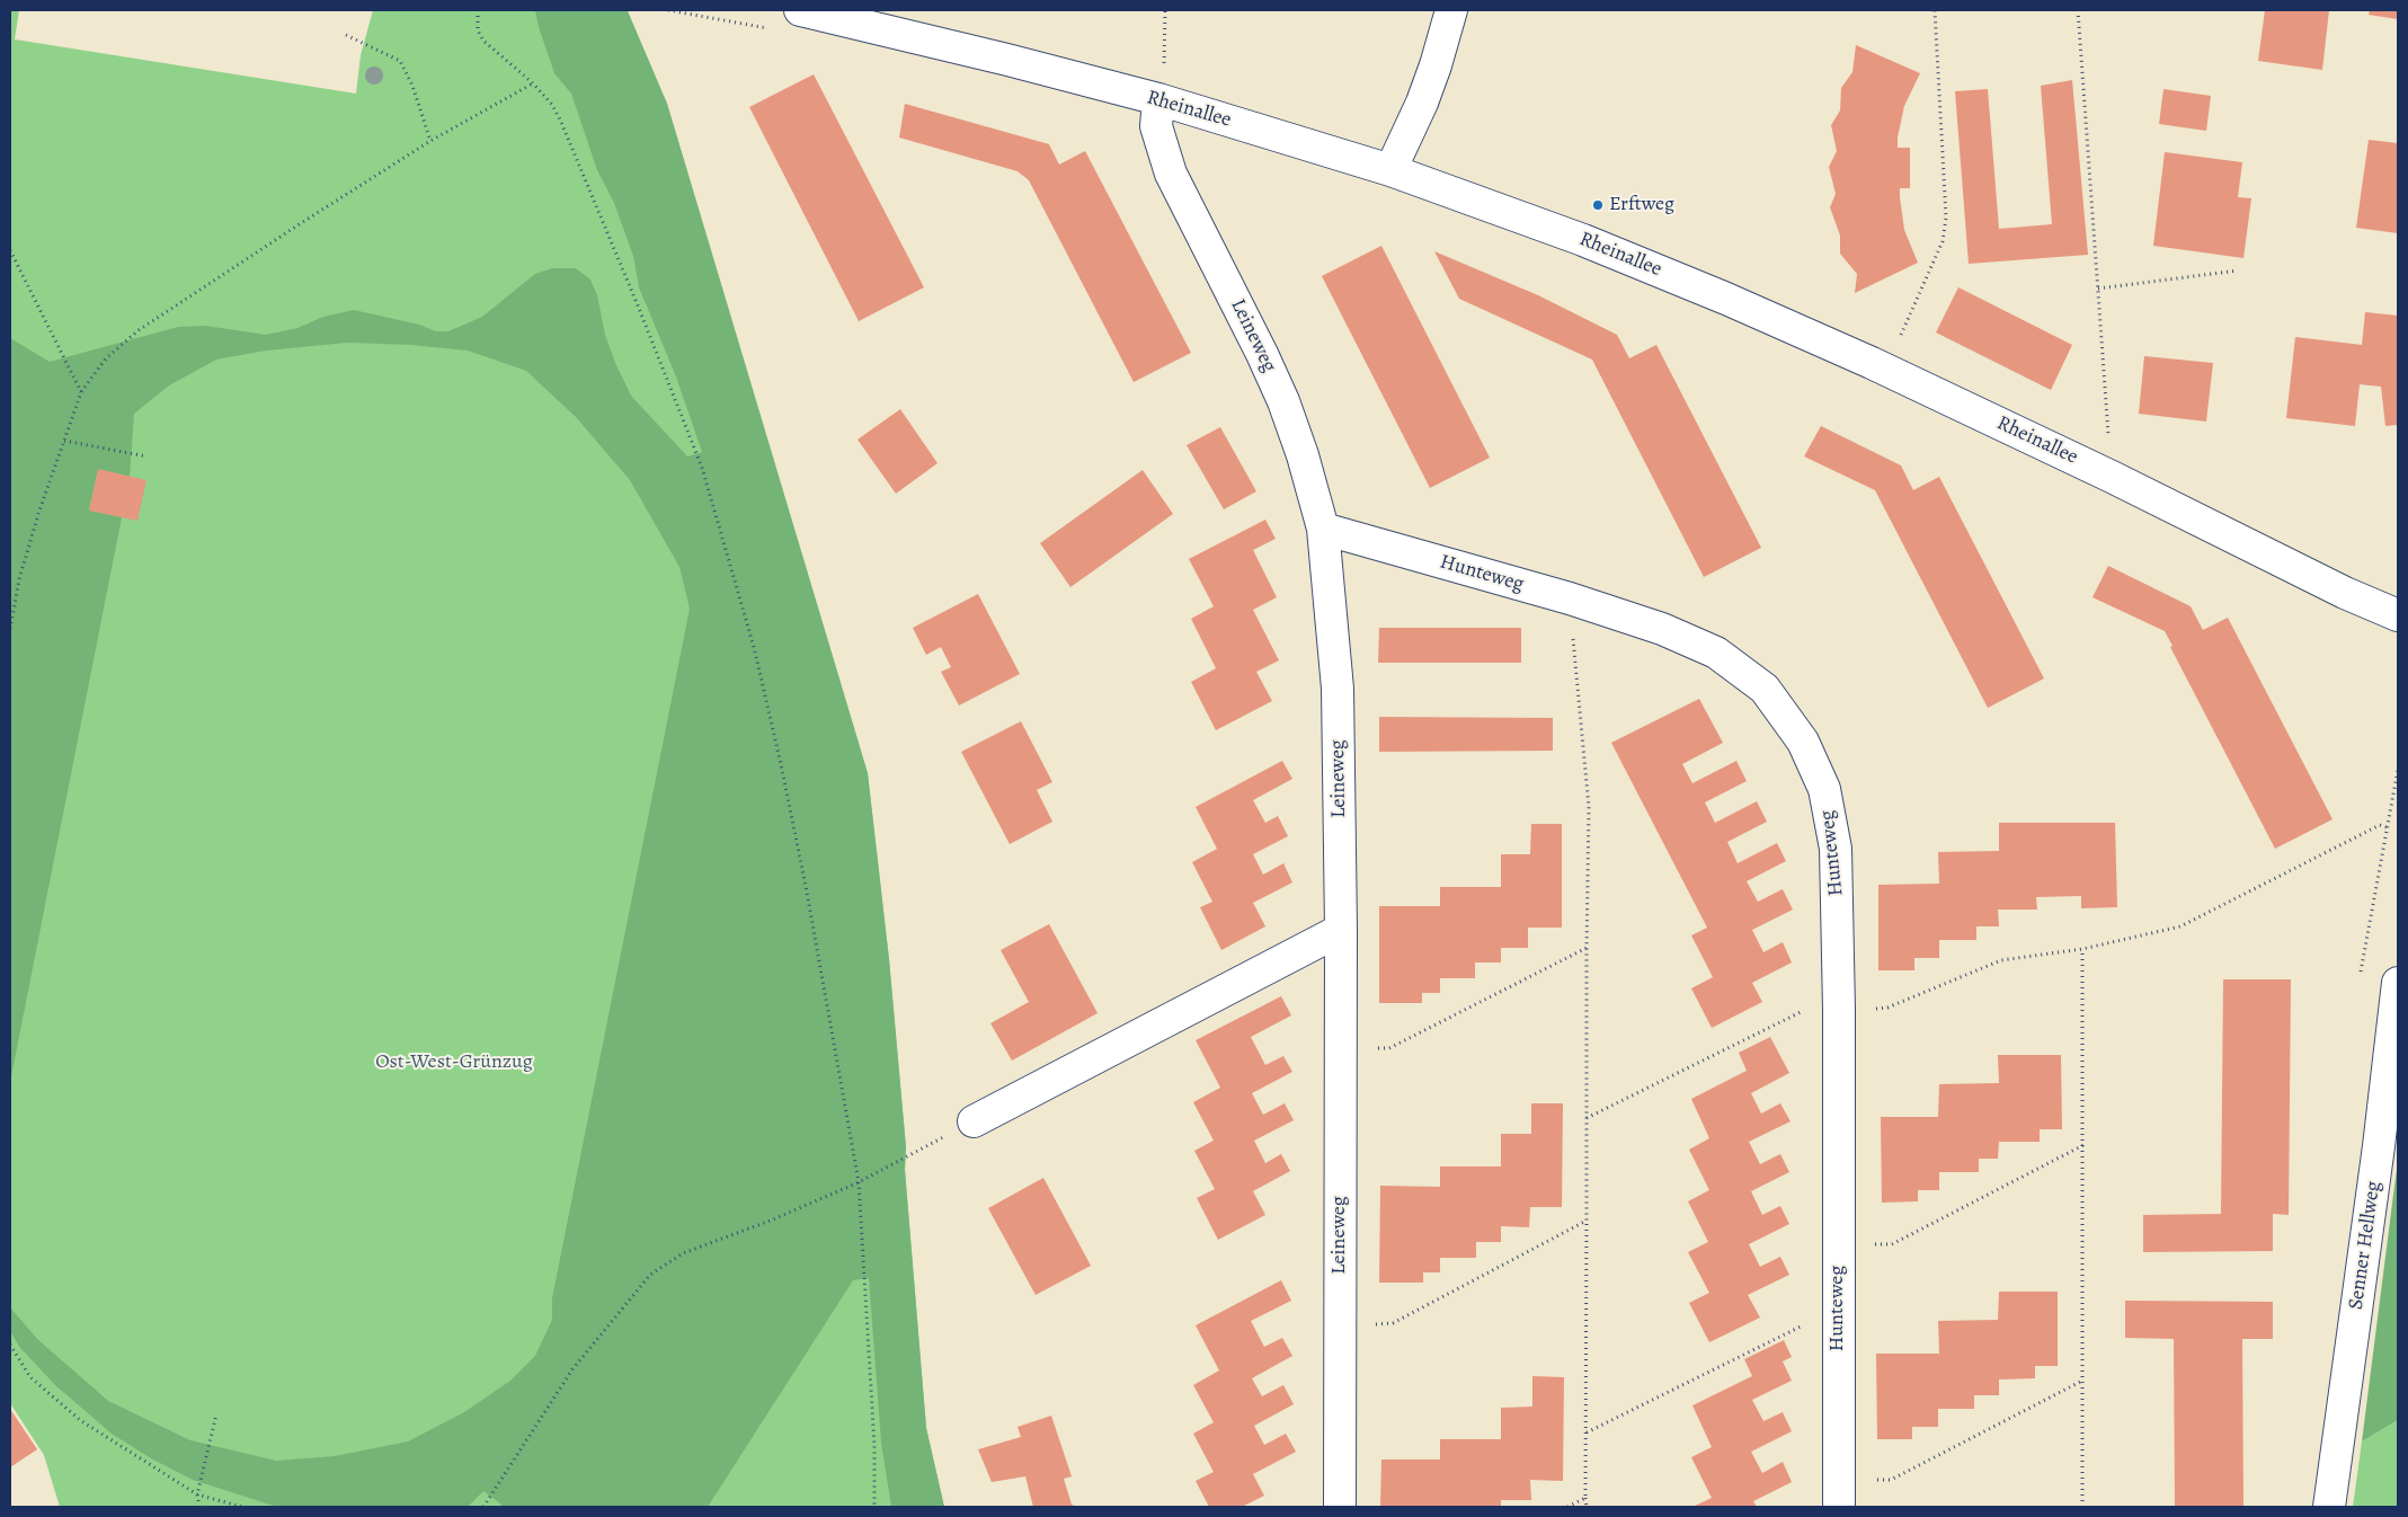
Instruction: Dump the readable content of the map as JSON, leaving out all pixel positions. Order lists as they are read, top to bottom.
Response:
{
  "streets": {
    "street": [
      "Rheinallee",
      "Leineweg",
      "Hunteweg",
      "Senner Hellweg"
    ]
  },
  "crossings": [
    ["Rheinallee", "Leineweg"],
    ["Leineweg", "Hunteweg"]
  ],
  "parks": ["Ost-West-Grünzug"],
  "places": ["Erftweg"]
}
